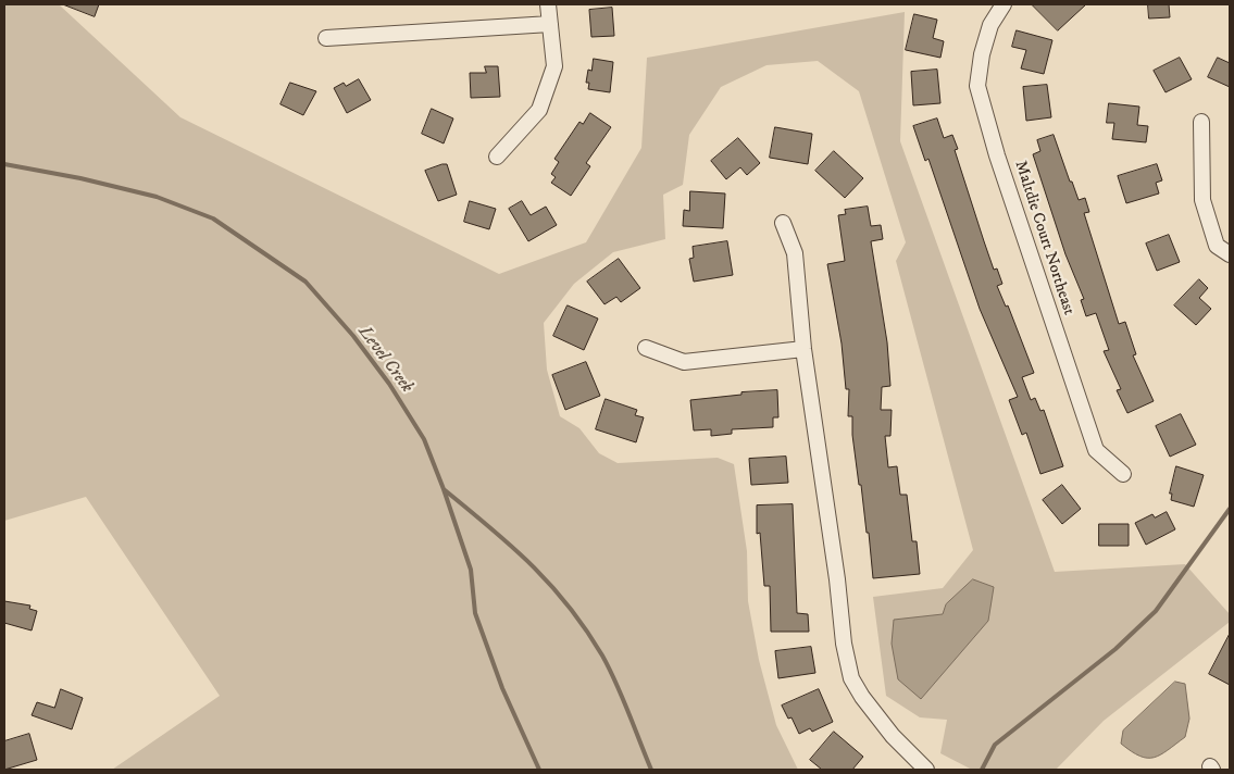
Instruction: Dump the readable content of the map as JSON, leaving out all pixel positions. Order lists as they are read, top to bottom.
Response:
{
  "streets": {
    "street": ["Maltdie Court Northeast"]
  },
  "water": ["Level Creek"]
}
